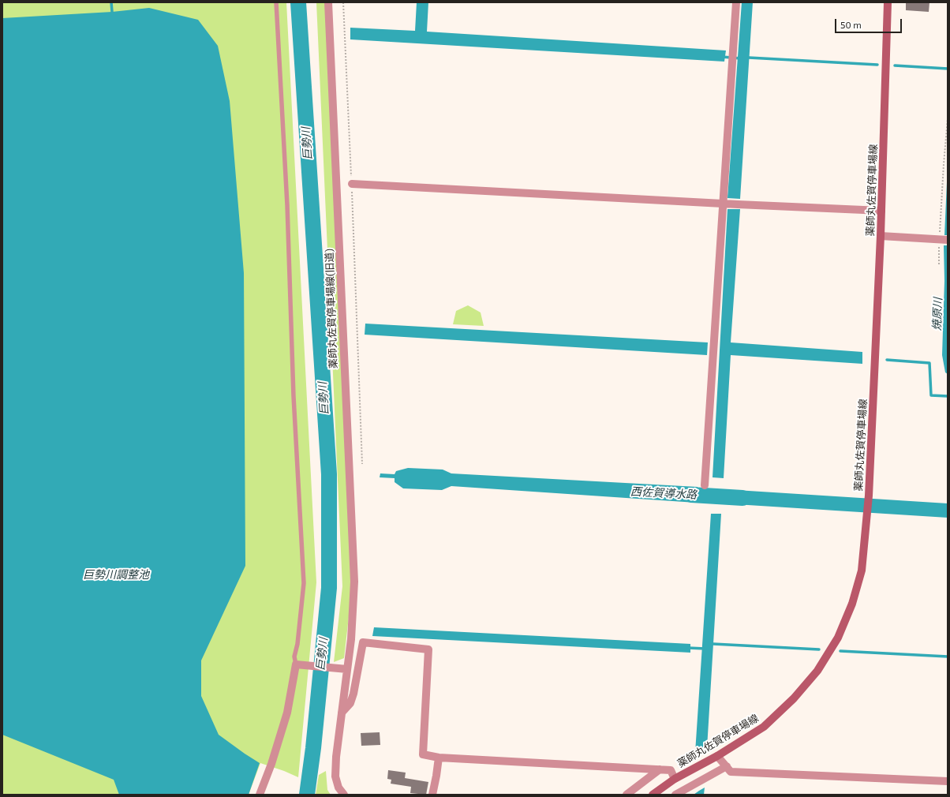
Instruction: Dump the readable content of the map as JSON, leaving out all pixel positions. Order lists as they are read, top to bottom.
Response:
{
  "streets": {
    "main road": ["薬師丸佐賀停車場線"],
    "street": ["薬師丸佐賀停車場線(旧道)"]
  },
  "water": [
    "巨勢川",
    "焼原川",
    "西佐賀導水路",
    "巨勢川調整池"
  ],
  "scale_bar": "50 m"
}
